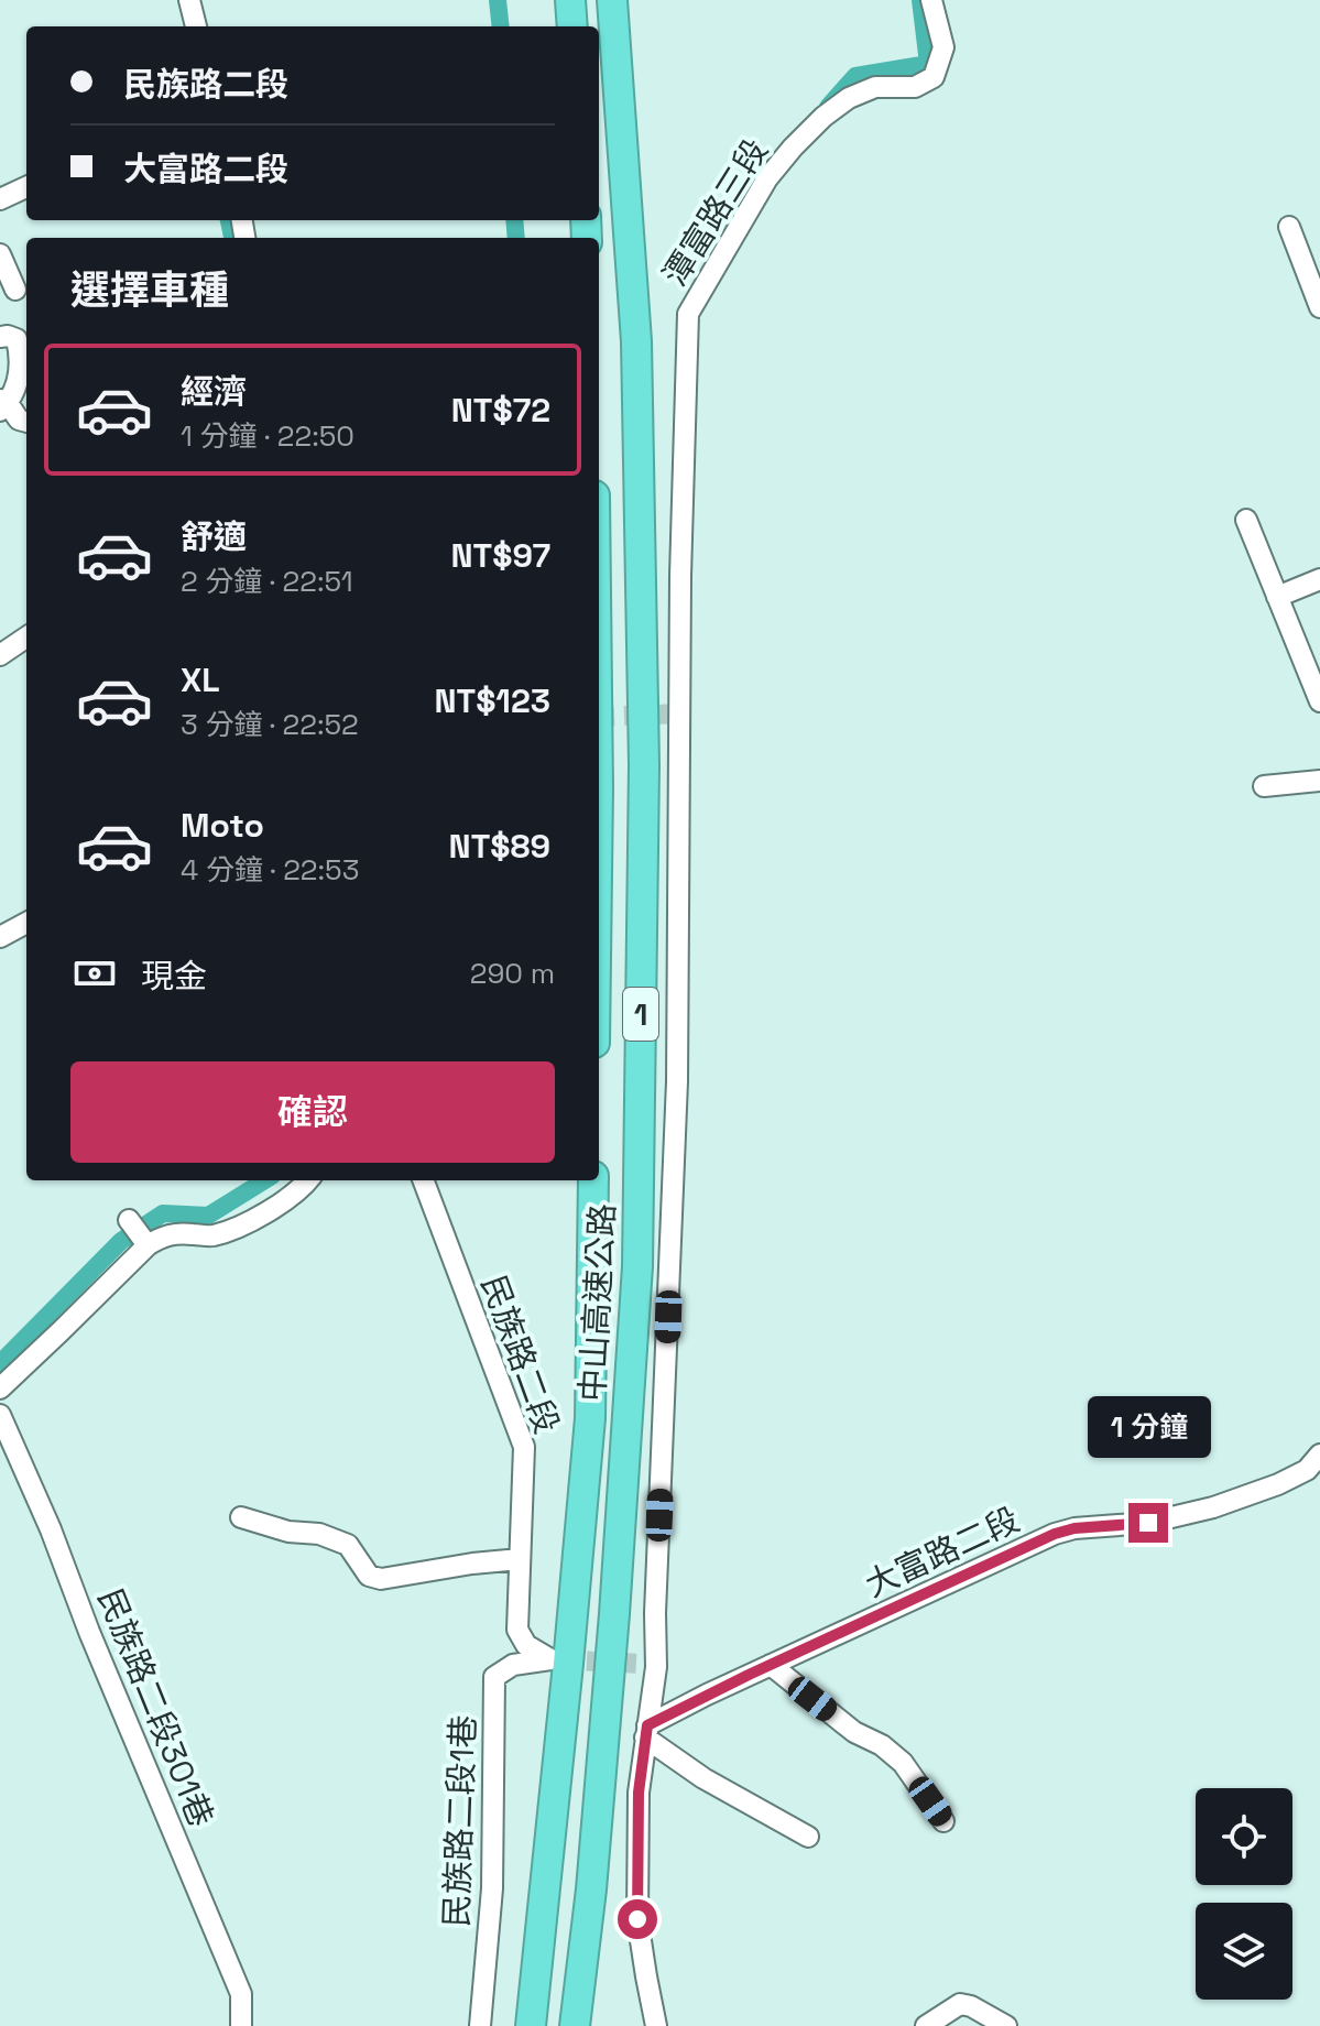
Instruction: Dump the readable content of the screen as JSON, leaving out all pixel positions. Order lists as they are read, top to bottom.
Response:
{
  "streets": {
    "highway": ["1", "中山高速公路"],
    "street": [
      "潭富路三段",
      "民族路二段",
      "大富路二段",
      "民族路二段301巷",
      "民族路二段1巷"
    ]
  },
  "crossings": [
    ["潭富路三段", "大富路二段"],
    ["民族路二段", "民族路二段1巷"]
  ],
  "page": {
    "banner": ["民族路二段", "大富路二段"],
    "heading": "選擇車種",
    "list": [
      {
        "name": "經濟",
        "note": "1 分鐘 · 22:50",
        "value": "NT$72"
      },
      {
        "name": "舒適",
        "note": "2 分鐘 · 22:51",
        "value": "NT$97"
      },
      {
        "name": "XL",
        "note": "3 分鐘 · 22:52",
        "value": "NT$123"
      },
      {
        "name": "Moto",
        "note": "4 分鐘 · 22:53",
        "value": "NT$89"
      }
    ],
    "pay": ["現金", "290 m"],
    "buttons": "確認",
    "bubble": "1 分鐘"
  }
}
